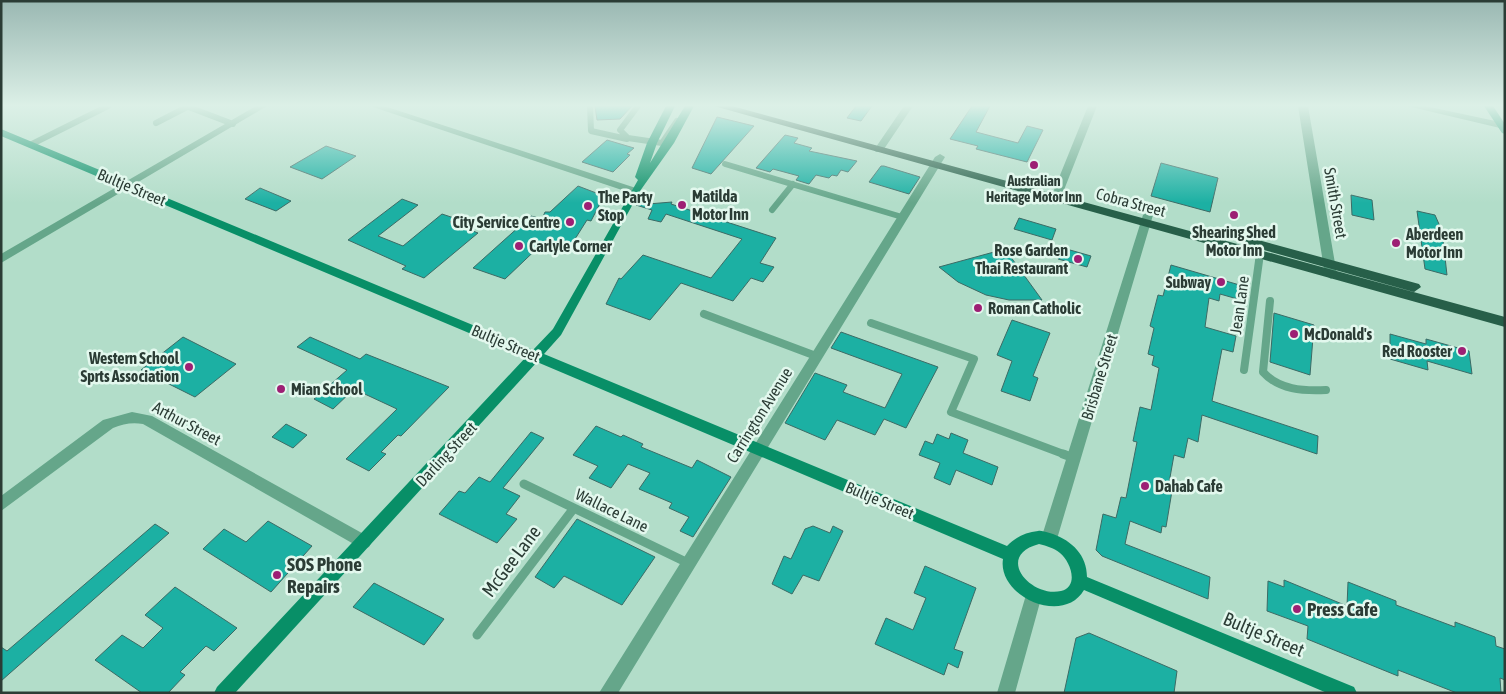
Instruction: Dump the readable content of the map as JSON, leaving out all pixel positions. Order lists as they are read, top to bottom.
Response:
{
  "streets": {
    "highway": ["Cobra Street"],
    "street": [
      "Bultje Street",
      "Smith Street",
      "Brisbane Street",
      "Carrington Avenue",
      "Arthur Street",
      "Darling Street"
    ],
    "lane": ["Jean Lane", "Wallace Lane", "McGee Lane"]
  },
  "crossings": [
    ["Bultje Street", "Brisbane Street"],
    ["Bultje Street", "Carrington Avenue"],
    ["Bultje Street", "Darling Street"],
    ["Cobra Street", "Smith Street"],
    ["Cobra Street", "Jean Lane"],
    ["Cobra Street", "Brisbane Street"],
    ["Cobra Street", "Carrington Avenue"],
    ["Carrington Avenue", "Wallace Lane"],
    ["Arthur Street", "Darling Street"],
    ["Wallace Lane", "McGee Lane"]
  ],
  "places": [
    "Australian Heritage Motor Inn",
    "Matilda Motor Inn",
    "The Party Stop",
    "Shearing Shed Motor Inn",
    "City Service Centre",
    "Aberdeen Motor Inn",
    "Carlyle Corner",
    "Rose Garden Thai Restaurant",
    "Subway",
    "Roman Catholic",
    "McDonald's",
    "Red Rooster",
    "Western School Sprts Association",
    "Mian School",
    "Dahab Cafe",
    "SOS Phone Repairs",
    "Press Cafe"
  ]
}
